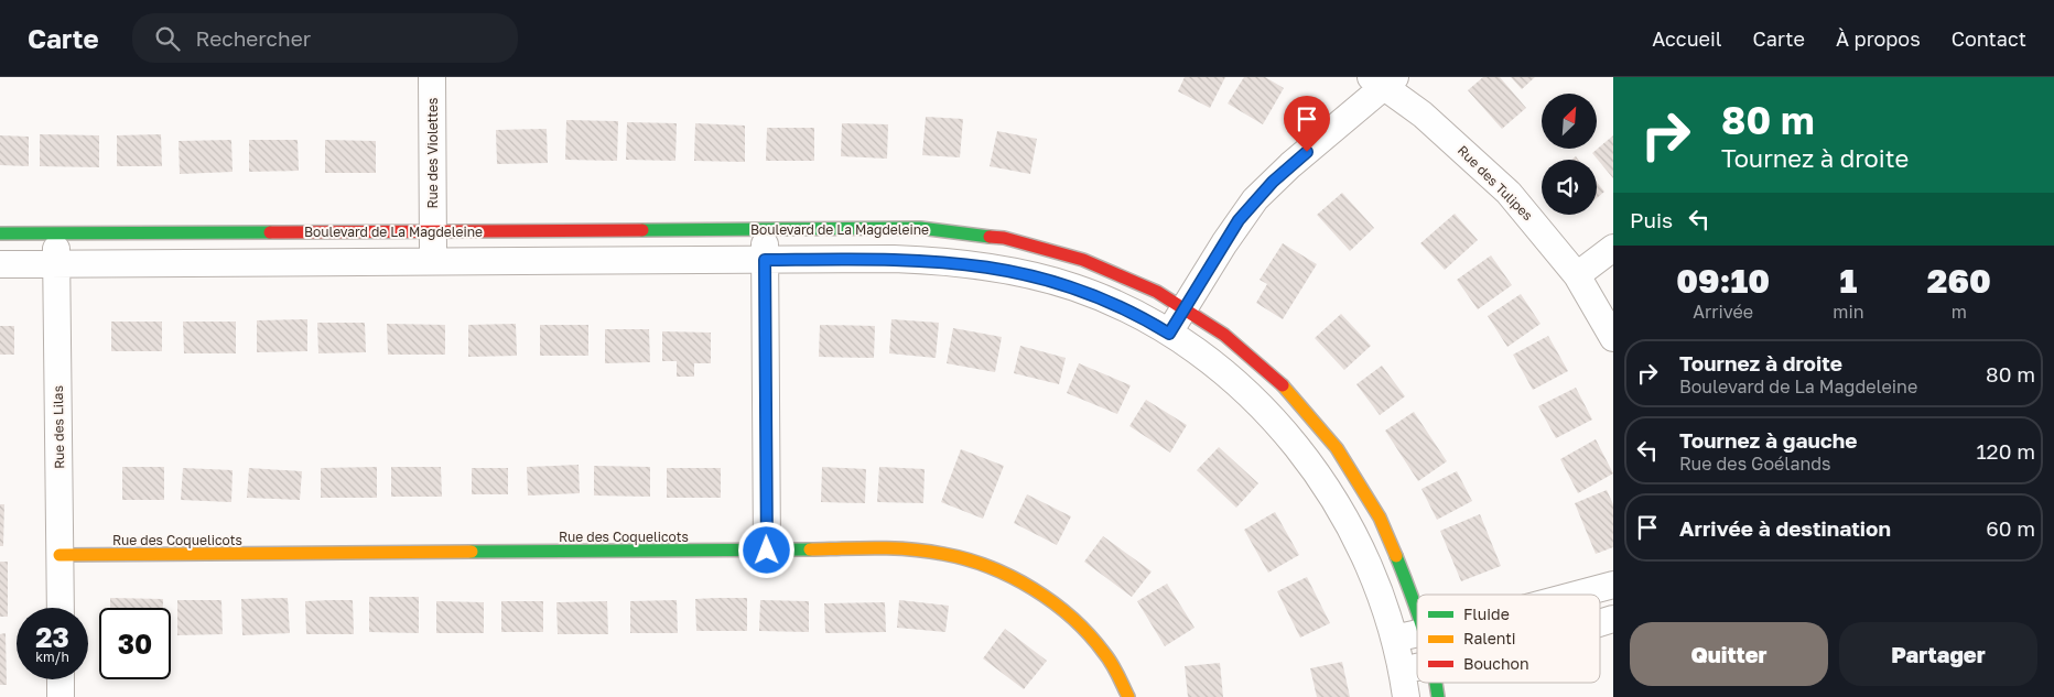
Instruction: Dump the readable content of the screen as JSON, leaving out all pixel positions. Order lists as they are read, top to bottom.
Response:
{
  "streets": {
    "street": [
      "Rue des Violettes",
      "Rue des Tulipes",
      "Boulevard de La Magdeleine",
      "Rue des Lilas",
      "Rue des Coquelicots"
    ]
  },
  "crossings": [
    ["Rue des Violettes", "Boulevard de La Magdeleine"],
    ["Boulevard de La Magdeleine", "Rue des Lilas"],
    ["Rue des Lilas", "Rue des Coquelicots"]
  ],
  "legend": ["Fluide", "Ralenti", "Bouchon"],
  "north": "top right",
  "page": {
    "header": "Carte",
    "search": "Rechercher",
    "nav": [
      "Accueil",
      "Carte",
      "À propos",
      "Contact"
    ],
    "turn": ["80 m", "Tournez à droite"],
    "then": "Puis",
    "eta": [
      "09:10",
      "Arrivée",
      "1",
      "min",
      "260",
      "m"
    ],
    "list": [
      {
        "name": "Tournez à droite",
        "note": "Boulevard de La Magdeleine",
        "value": "80 m"
      },
      {
        "name": "Tournez à gauche",
        "note": "Rue des Goélands",
        "value": "120 m"
      },
      {
        "name": "Arrivée à destination",
        "value": "60 m"
      }
    ],
    "speed": "23 km/h",
    "limit": "30",
    "buttons": ["Quitter", "Partager"]
  }
}
